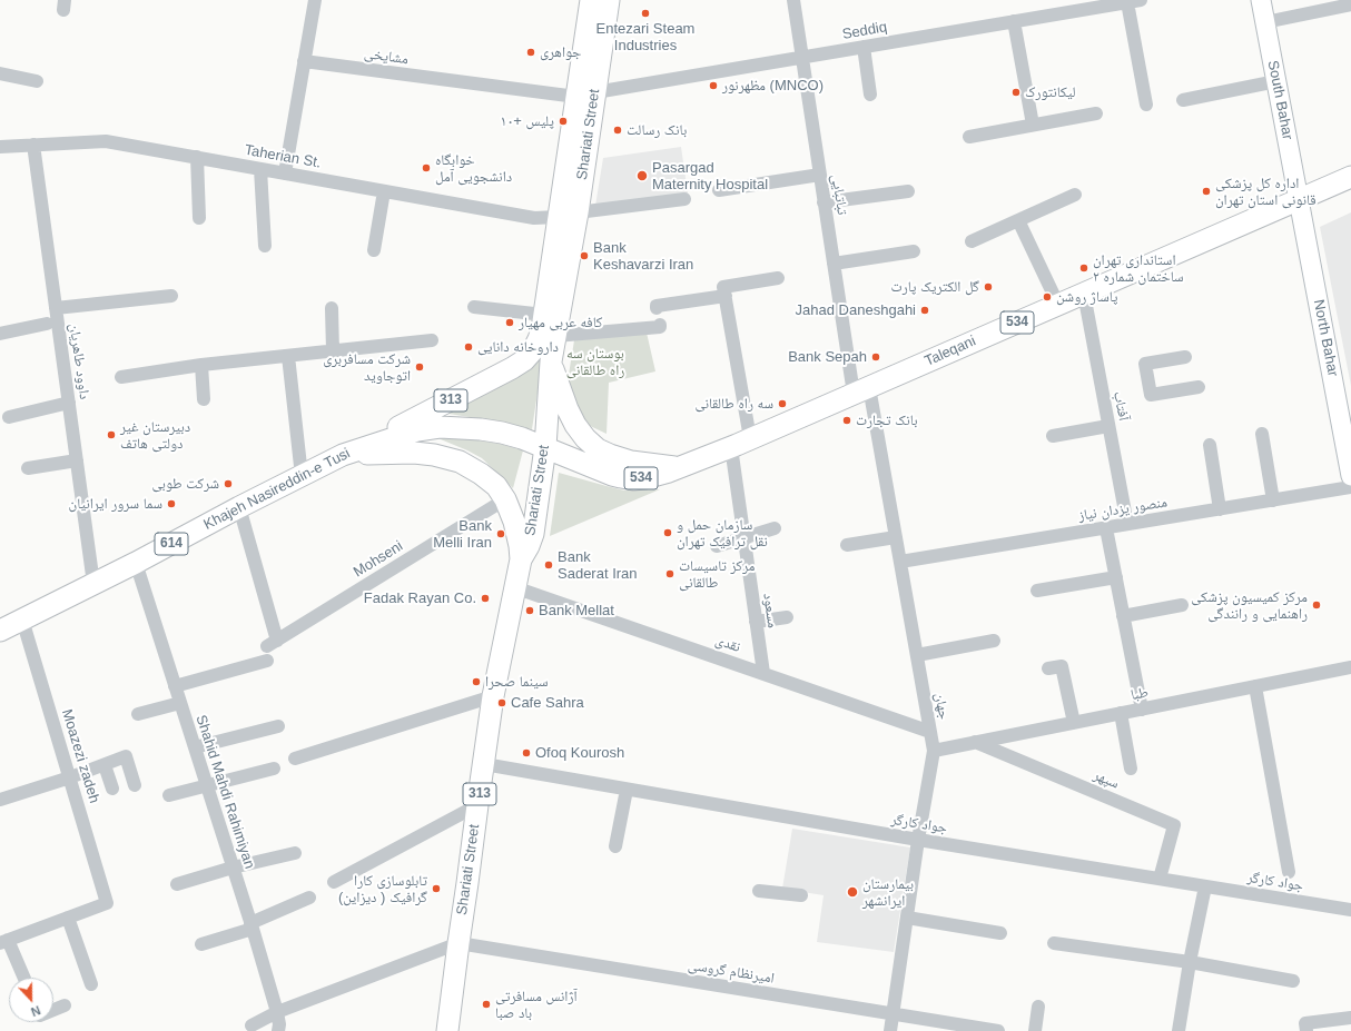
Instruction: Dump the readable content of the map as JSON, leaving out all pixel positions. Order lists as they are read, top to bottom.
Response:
{
  "streets": {
    "main road": [
      "South Bahar",
      "Shariati Street",
      "534",
      "North Bahar",
      "Taleqani",
      "313",
      "Khajeh Nasireddin-e Tusi",
      "614"
    ],
    "street": [
      "Seddiq",
      "مشایخی",
      "Taherian St.",
      "تباتبایی",
      "داوود طاهریان",
      "آفتاب",
      "منصور یزدان نیاز",
      "Mohseni",
      "مسعود",
      "نقدی",
      "طبا",
      "جهان",
      "Moazezi zadeh",
      "سپهر",
      "Shahid Mahdi Rahimiyan",
      "جواد کارگر",
      "امیرنظام گروسی"
    ]
  },
  "crossings": [
    ["Seddiq", "مشایخی"],
    ["Seddiq", "Shariati Street"],
    ["Seddiq", "تباتبایی"],
    ["مشایخی", "Shariati Street"],
    ["South Bahar", "North Bahar"],
    ["South Bahar", "Taleqani"],
    ["Shariati Street", "Taherian St."],
    ["Shariati Street", "Taleqani"],
    ["Shariati Street", "Khajeh Nasireddin-e Tusi"],
    ["Shariati Street", "نقدی"],
    ["Shariati Street", "جواد کارگر"],
    ["Shariati Street", "امیرنظام گروسی"],
    ["Taherian St.", "داوود طاهریان"],
    ["تباتبایی", "Taleqani"],
    ["تباتبایی", "جهان"],
    ["North Bahar", "Taleqani"],
    ["Taleqani", "آفتاب"],
    ["Taleqani", "Khajeh Nasireddin-e Tusi"],
    ["Taleqani", "مسعود"],
    ["Taleqani", "جهان"],
    ["داوود طاهریان", "Khajeh Nasireddin-e Tusi"],
    ["آفتاب", "منصور یزدان نیاز"],
    ["Khajeh Nasireddin-e Tusi", "Mohseni"],
    ["Khajeh Nasireddin-e Tusi", "Moazezi zadeh"],
    ["Khajeh Nasireddin-e Tusi", "Shahid Mahdi Rahimiyan"],
    ["منصور یزدان نیاز", "جهان"],
    ["مسعود", "نقدی"],
    ["نقدی", "جهان"],
    ["طبا", "جهان"],
    ["طبا", "سپهر"],
    ["جهان", "جواد کارگر"],
    ["جهان", "امیرنظام گروسی"],
    ["سپهر", "جواد کارگر"]
  ],
  "parks": ["بوستان سه راه طالقانی"],
  "places": [
    "Entezari Steam Industries",
    "جواهری",
    "مظهرنور (MNCO)",
    "لیکانتورک",
    "پلیس +۱۰",
    "بانک رسالت",
    "خوابگاه دانشجویی آمل",
    "Pasargad Maternity Hospital",
    "اداره کل پزشکی قانونی استان تهران",
    "Bank Keshavarzi Iran",
    "استانداری تهران ساختمان شماره ۲",
    "گل الکتریک پارت",
    "پاساژ روشن",
    "Jahad Daneshgahi",
    "کافه عربی مهیار",
    "داروخانه دانایی",
    "Bank Sepah",
    "شرکت مسافربری اتوجاوید",
    "سه راه طالقانی",
    "بانک تجارت",
    "دبیرستان غیر دولتی هاتف",
    "شرکت طوبی",
    "سما سرور ایرانیان",
    "سازمان حمل و نقل ترافیک تهران",
    "Bank Melli Iran",
    "Bank Saderat Iran",
    "مرکز تاسیسات طالقانی",
    "Fadak Rayan Co.",
    "مرکز کمیسیون پزشکی راهنمایی و رانندگی",
    "Bank Mellat",
    "سینما صحرا",
    "Cafe Sahra",
    "Ofoq Kourosh",
    "تابلوسازی كارا گرافیک ( ديزاين)",
    "بیمارستان ایرانشهر",
    "آژانس مسافرتی باد صبا"
  ],
  "north": "bottom"
}
